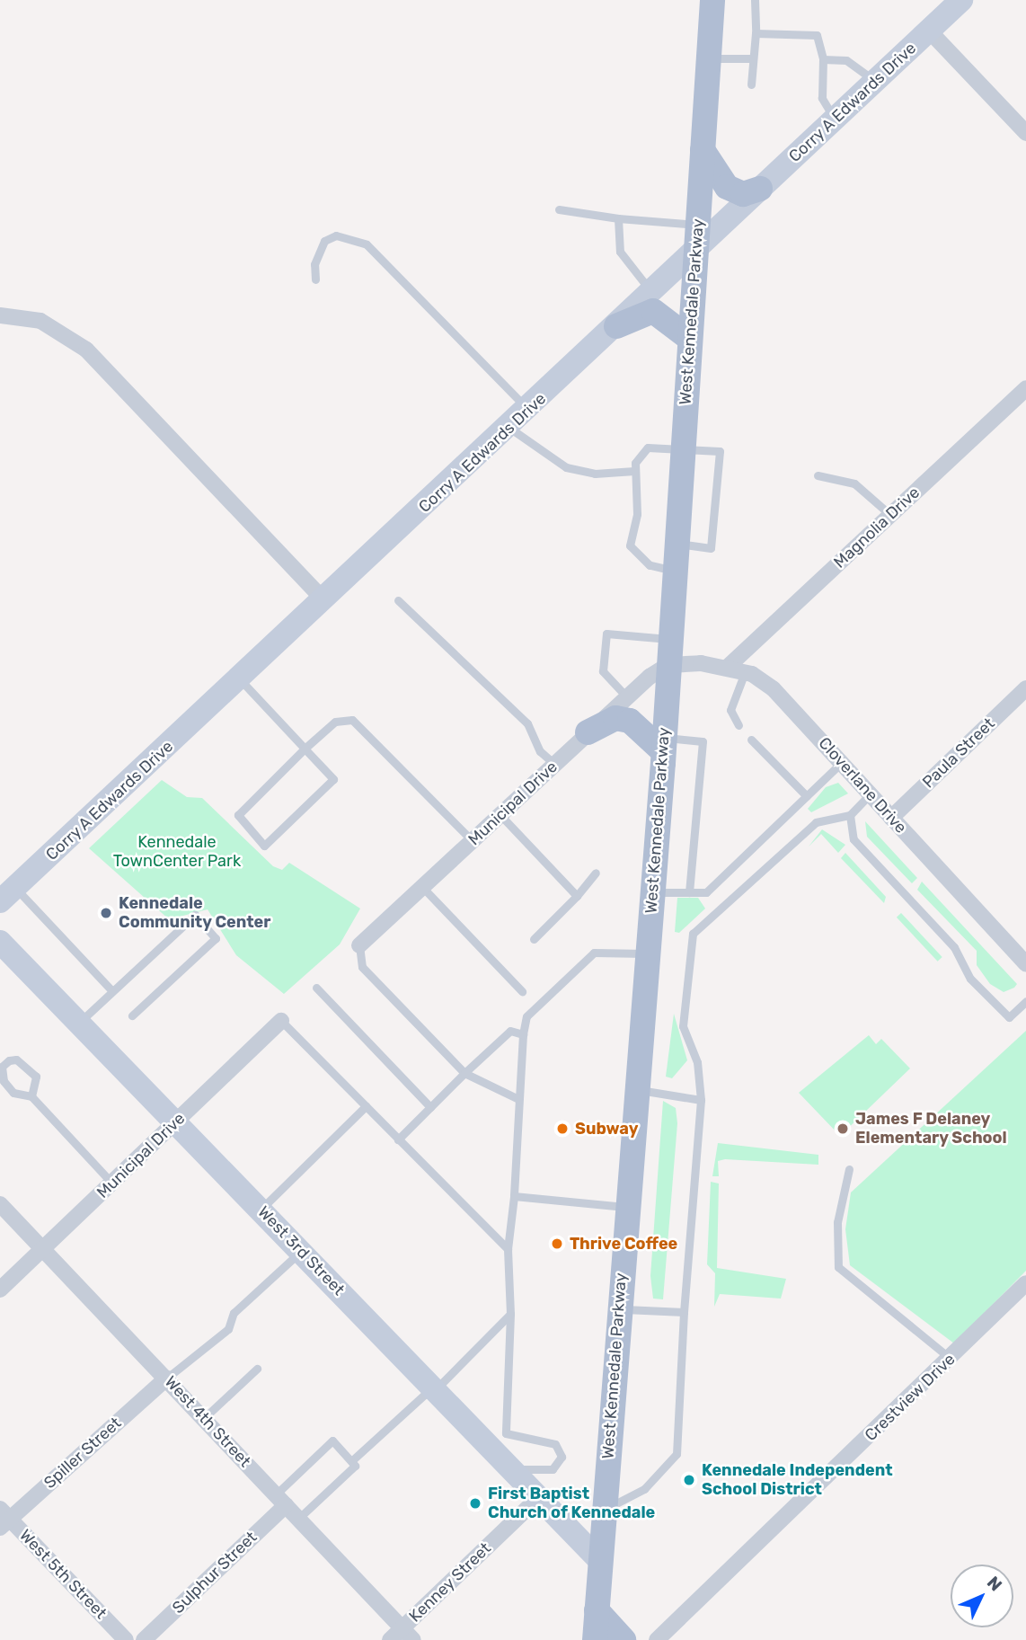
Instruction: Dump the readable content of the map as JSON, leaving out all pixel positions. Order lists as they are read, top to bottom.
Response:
{
  "streets": {
    "main road": ["West Kennedale Parkway"],
    "street": [
      "Corry A Edwards Drive",
      "Magnolia Drive",
      "Paula Street",
      "Cloverlane Drive",
      "Municipal Drive",
      "West 3rd Street",
      "Crestview Drive",
      "West 4th Street",
      "Spiller Street",
      "Sulphur Street",
      "West 5th Street",
      "Kenney Street"
    ]
  },
  "crossings": [
    ["Corry A Edwards Drive", "West Kennedale Parkway"],
    ["West Kennedale Parkway", "Cloverlane Drive"],
    ["West Kennedale Parkway", "Municipal Drive"],
    ["West Kennedale Parkway", "West 3rd Street"],
    ["Magnolia Drive", "Cloverlane Drive"],
    ["Paula Street", "Cloverlane Drive"],
    ["Cloverlane Drive", "Municipal Drive"],
    ["Municipal Drive", "West 3rd Street"],
    ["Municipal Drive", "West 4th Street"],
    ["West 3rd Street", "Kenney Street"],
    ["West 4th Street", "Spiller Street"],
    ["West 4th Street", "Sulphur Street"],
    ["West 4th Street", "Kenney Street"],
    ["Spiller Street", "West 5th Street"]
  ],
  "parks": ["Kennedale TownCenter Park"],
  "places": [
    "Kennedale Community Center",
    "Subway",
    "James F Delaney Elementary School",
    "Thrive Coffee",
    "Kennedale Independent School District",
    "First Baptist Church of Kennedale"
  ],
  "north": "top right"
}
